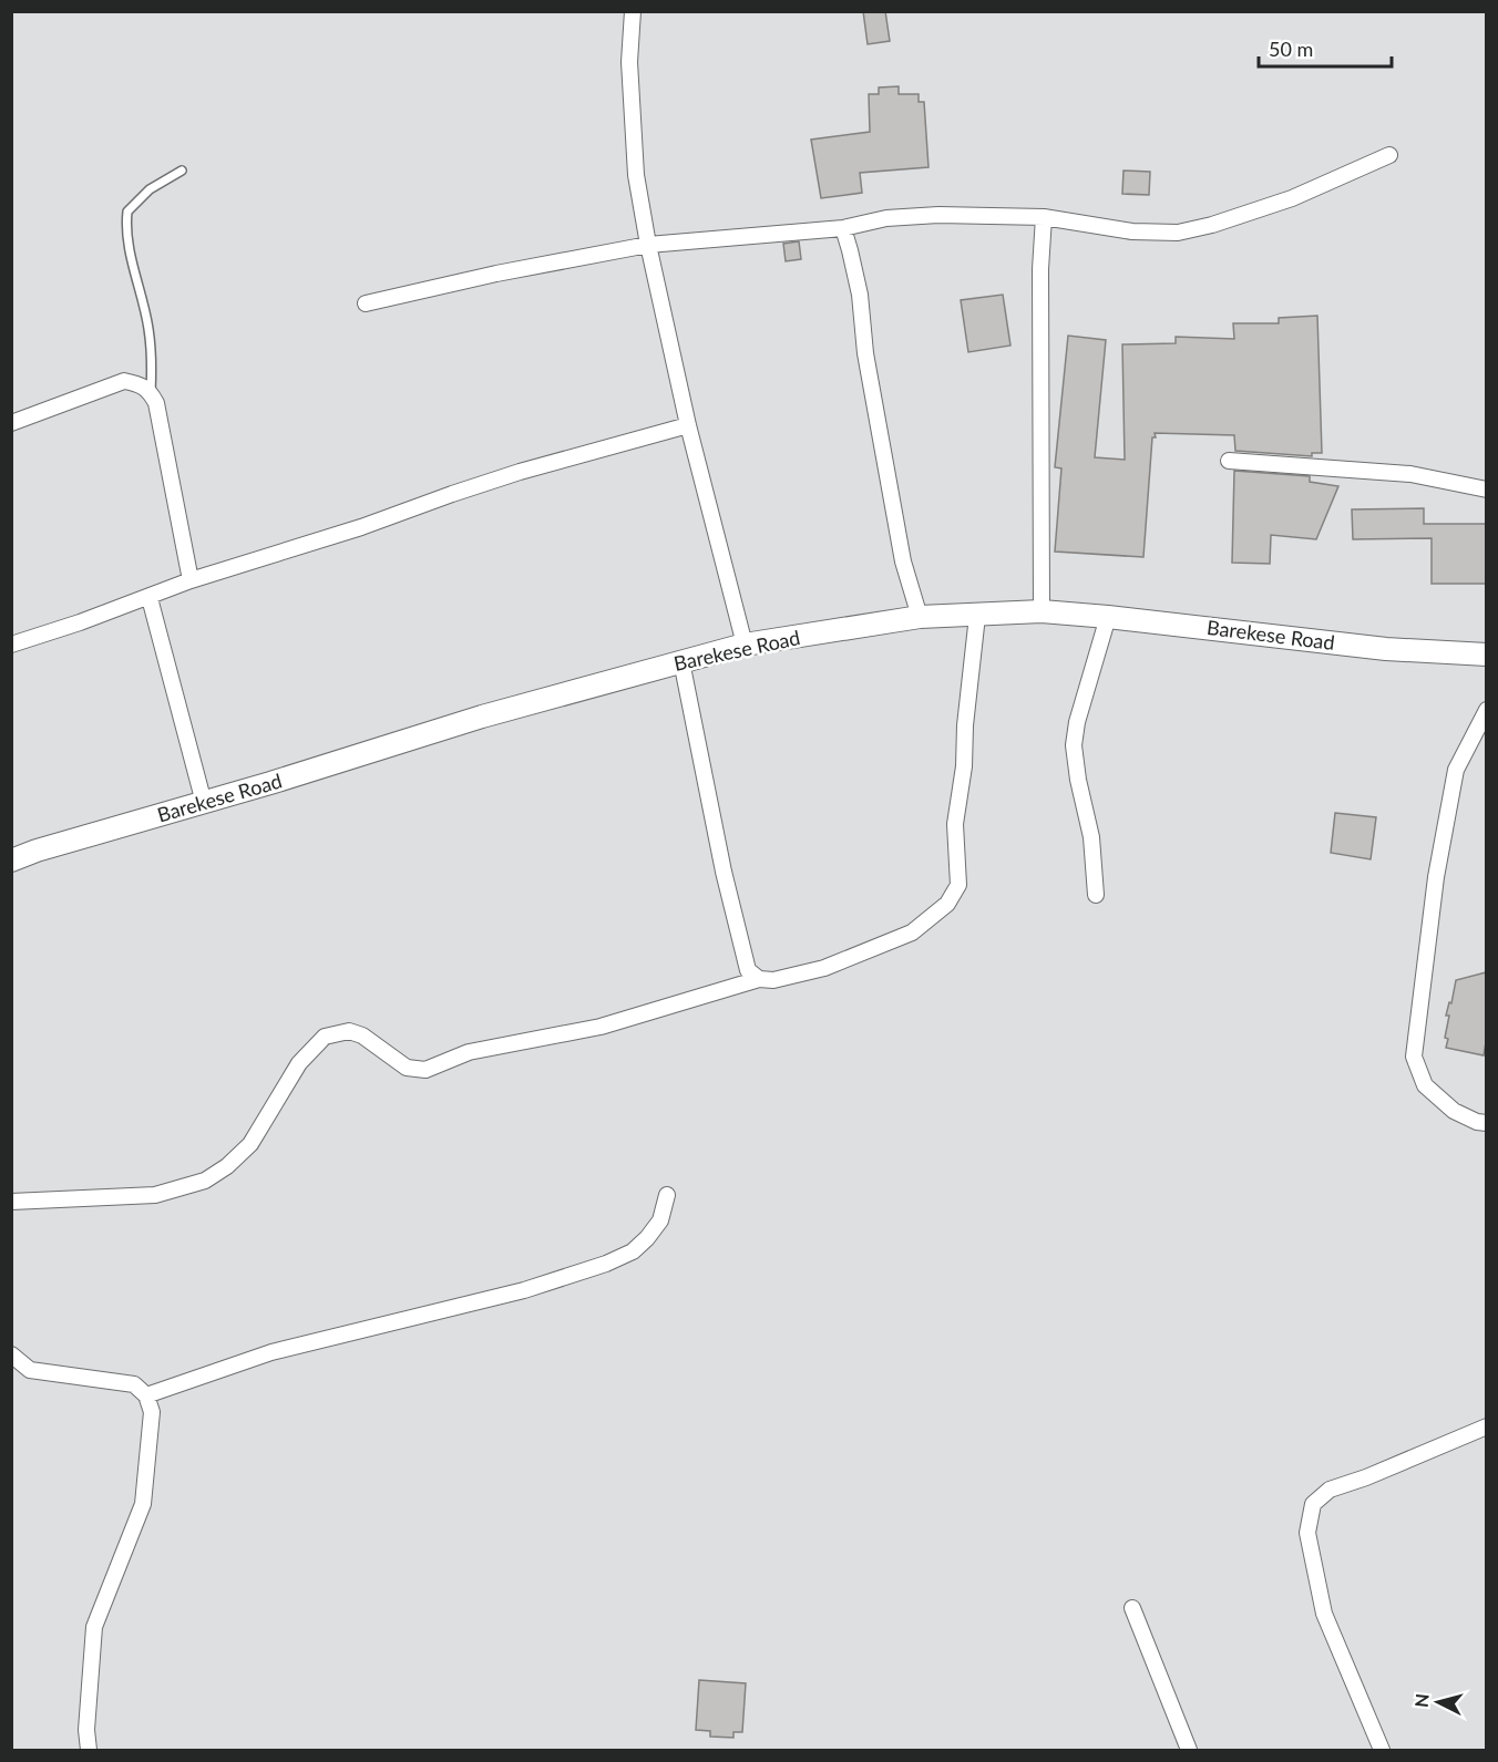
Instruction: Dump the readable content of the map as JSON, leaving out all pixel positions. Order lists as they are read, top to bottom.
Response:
{
  "streets": {
    "main road": ["Barekese Road"]
  },
  "scale_bar": "50 m",
  "north": "left"
}
